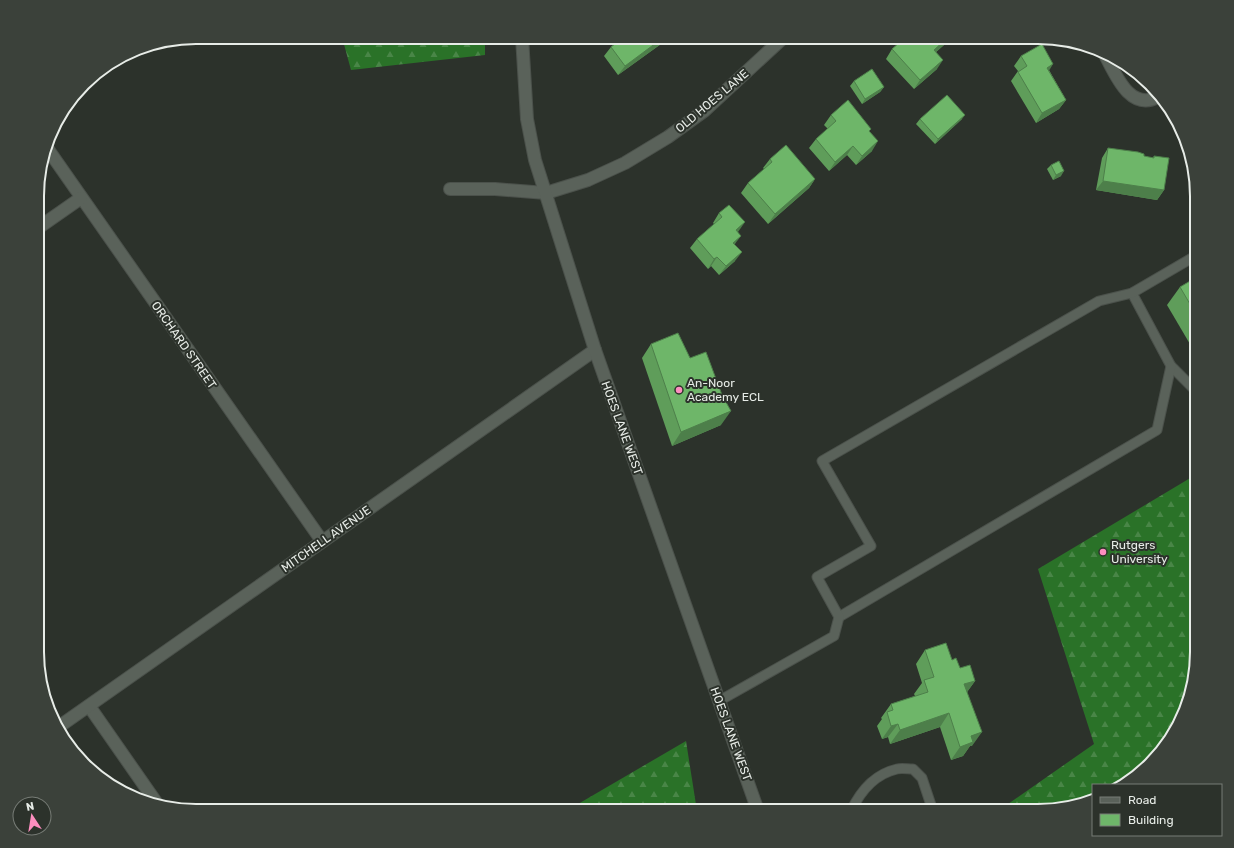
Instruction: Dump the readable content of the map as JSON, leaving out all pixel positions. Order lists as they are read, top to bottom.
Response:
{
  "streets": {
    "street": [
      "OLD HOES LANE",
      "ORCHARD STREET",
      "HOES LANE WEST",
      "MITCHELL AVENUE"
    ]
  },
  "crossings": [
    ["OLD HOES LANE", "HOES LANE WEST"],
    ["ORCHARD STREET", "MITCHELL AVENUE"],
    ["HOES LANE WEST", "MITCHELL AVENUE"]
  ],
  "places": ["An-Noor Academy ECL", "Rutgers University"],
  "legend": ["Road", "Building"],
  "north": "top"
}
